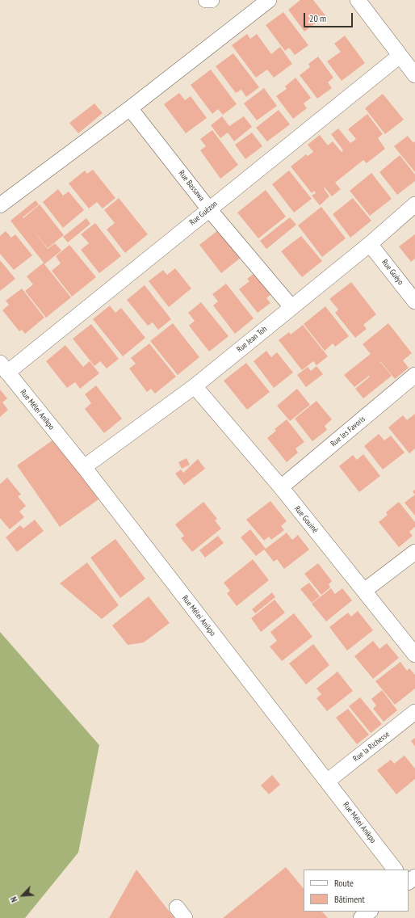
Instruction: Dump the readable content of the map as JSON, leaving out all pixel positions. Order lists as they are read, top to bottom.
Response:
{
  "streets": {
    "street": [
      "Rue Bassawa",
      "Rue Guézon",
      "Rue Guéyo",
      "Rue Jean Toh",
      "Rue Mélei Anikpo",
      "Rue les Favoris",
      "Rue Gouiné",
      "Rue la Richesse"
    ]
  },
  "crossings": [
    ["Rue Bassawa", "Rue Guézon"],
    ["Rue Bassawa", "Rue Jean Toh"],
    ["Rue Guézon", "Rue Mélei Anikpo"],
    ["Rue Guéyo", "Rue Jean Toh"],
    ["Rue Jean Toh", "Rue Mélei Anikpo"],
    ["Rue Jean Toh", "Rue Gouiné"],
    ["Rue Mélei Anikpo", "Rue la Richesse"],
    ["Rue les Favoris", "Rue Gouiné"]
  ],
  "legend": ["Route", "Bâtiment"],
  "scale_bar": "20 m",
  "north": "bottom left"
}
